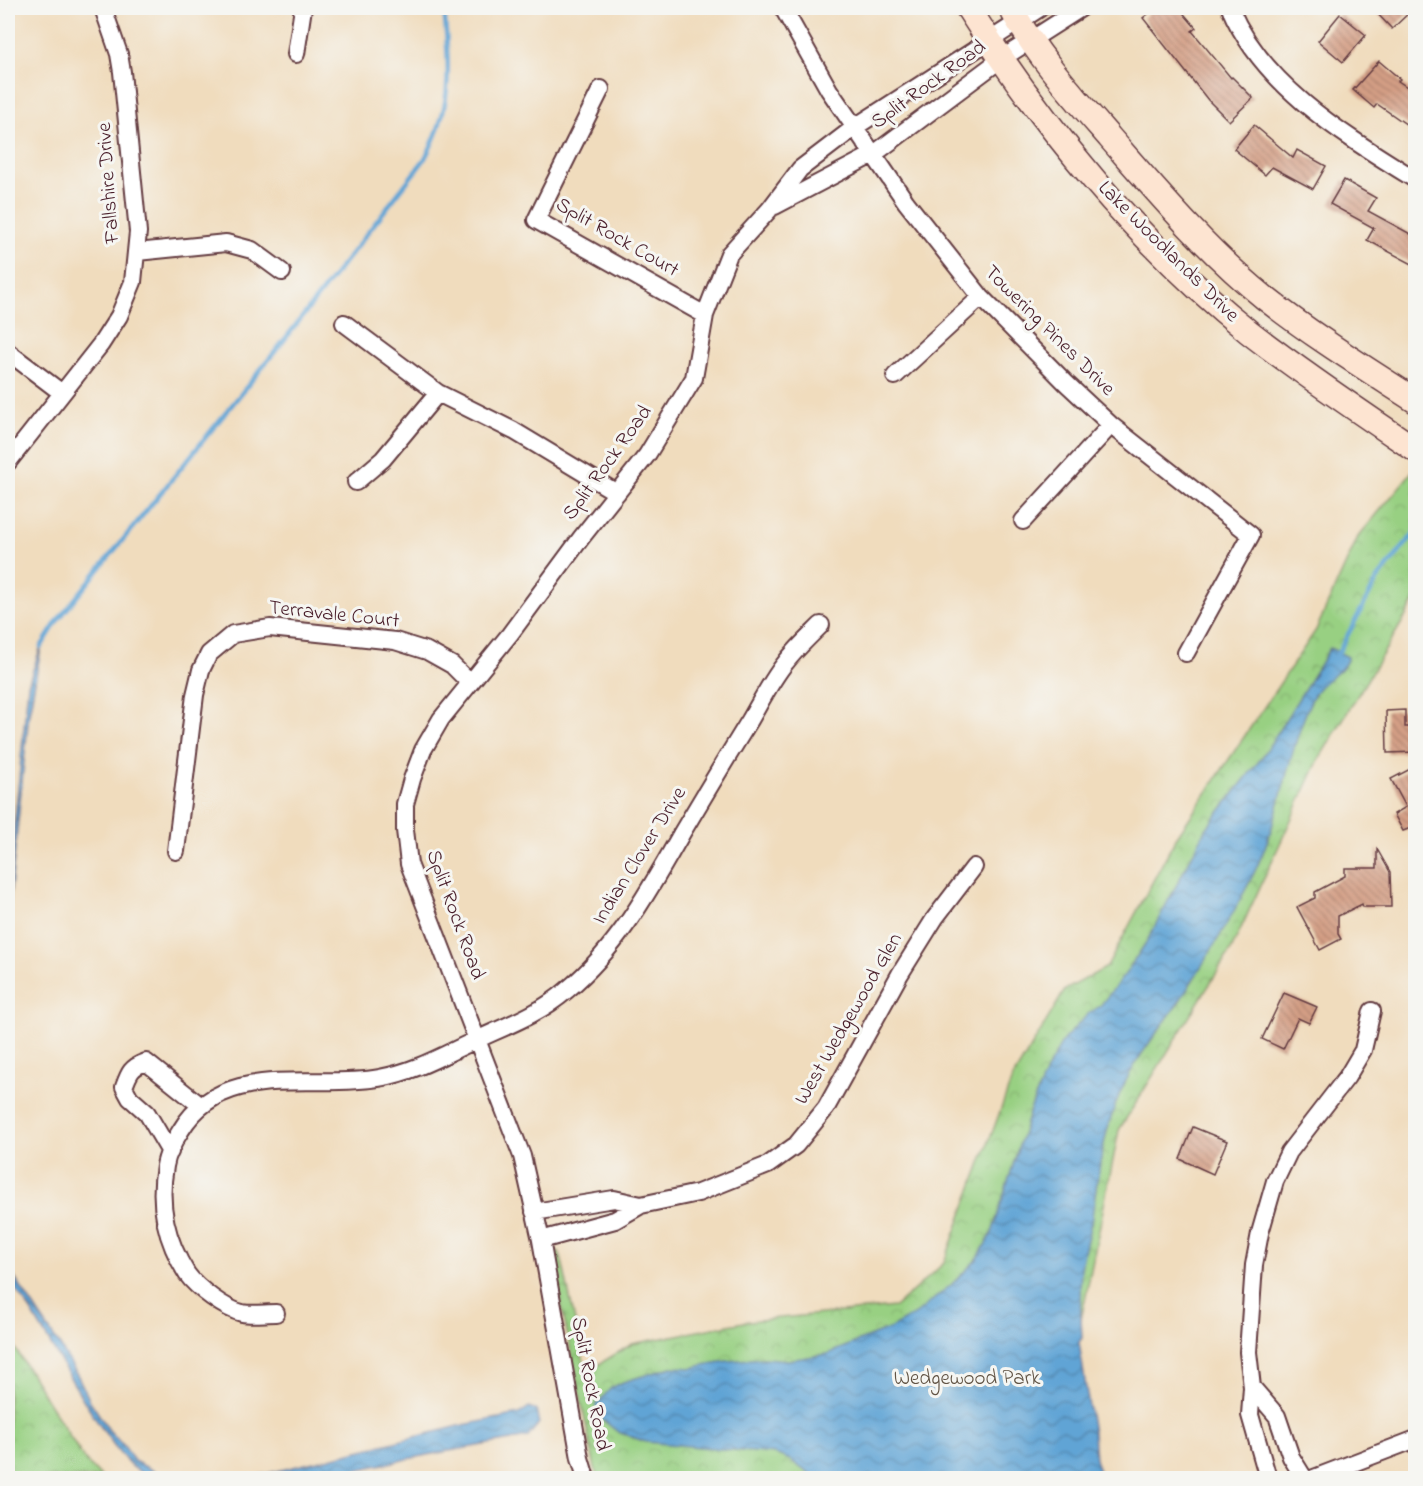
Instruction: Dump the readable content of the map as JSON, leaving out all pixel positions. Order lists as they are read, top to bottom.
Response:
{
  "streets": {
    "main road": ["Lake Woodlands Drive"],
    "street": [
      "Split Rock Road",
      "Fallshire Drive",
      "Split Rock Court",
      "Towering Pines Drive",
      "Terravale Court",
      "Indian Clover Drive",
      "West Wedgewood Glen"
    ]
  },
  "crossings": [
    ["Split Rock Road", "Split Rock Court"],
    ["Split Rock Road", "Lake Woodlands Drive"],
    ["Split Rock Road", "Towering Pines Drive"],
    ["Split Rock Road", "Terravale Court"],
    ["Split Rock Road", "Indian Clover Drive"],
    ["Split Rock Road", "West Wedgewood Glen"]
  ],
  "parks": ["Wedgewood Park"]
}
